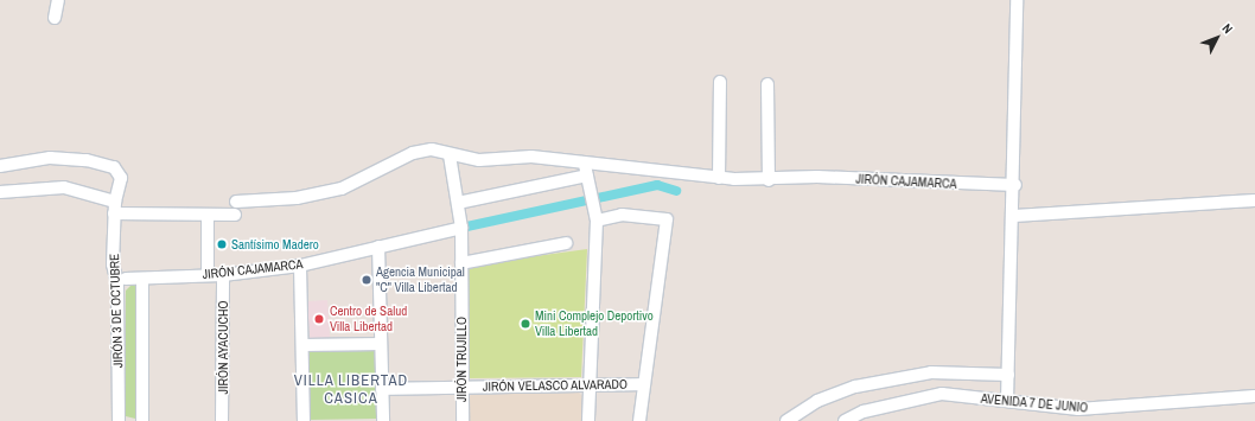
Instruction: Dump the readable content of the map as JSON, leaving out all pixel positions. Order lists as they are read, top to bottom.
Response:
{
  "streets": {
    "street": [
      "JIRÓN CAJAMARCA",
      "JIRÓN 3 DE OCTUBRE",
      "JIRÓN AYACUCHO",
      "JIRÓN TRUJILLO",
      "JIRÓN VELASCO ALVARADO",
      "AVENIDA 7 DE JUNIO"
    ]
  },
  "crossings": [
    ["JIRÓN CAJAMARCA", "JIRÓN 3 DE OCTUBRE"],
    ["JIRÓN CAJAMARCA", "JIRÓN AYACUCHO"],
    ["JIRÓN CAJAMARCA", "JIRÓN TRUJILLO"],
    ["JIRÓN TRUJILLO", "JIRÓN VELASCO ALVARADO"]
  ],
  "districts": ["VILLA LIBERTAD CASICA"],
  "places": [
    "Santísimo Madero",
    "Agencia Municipal \"C\" Villa Libertad",
    "Centro de Salud Villa Libertad",
    "Mini Complejo Deportivo Villa Libertad"
  ],
  "north": "top right"
}
